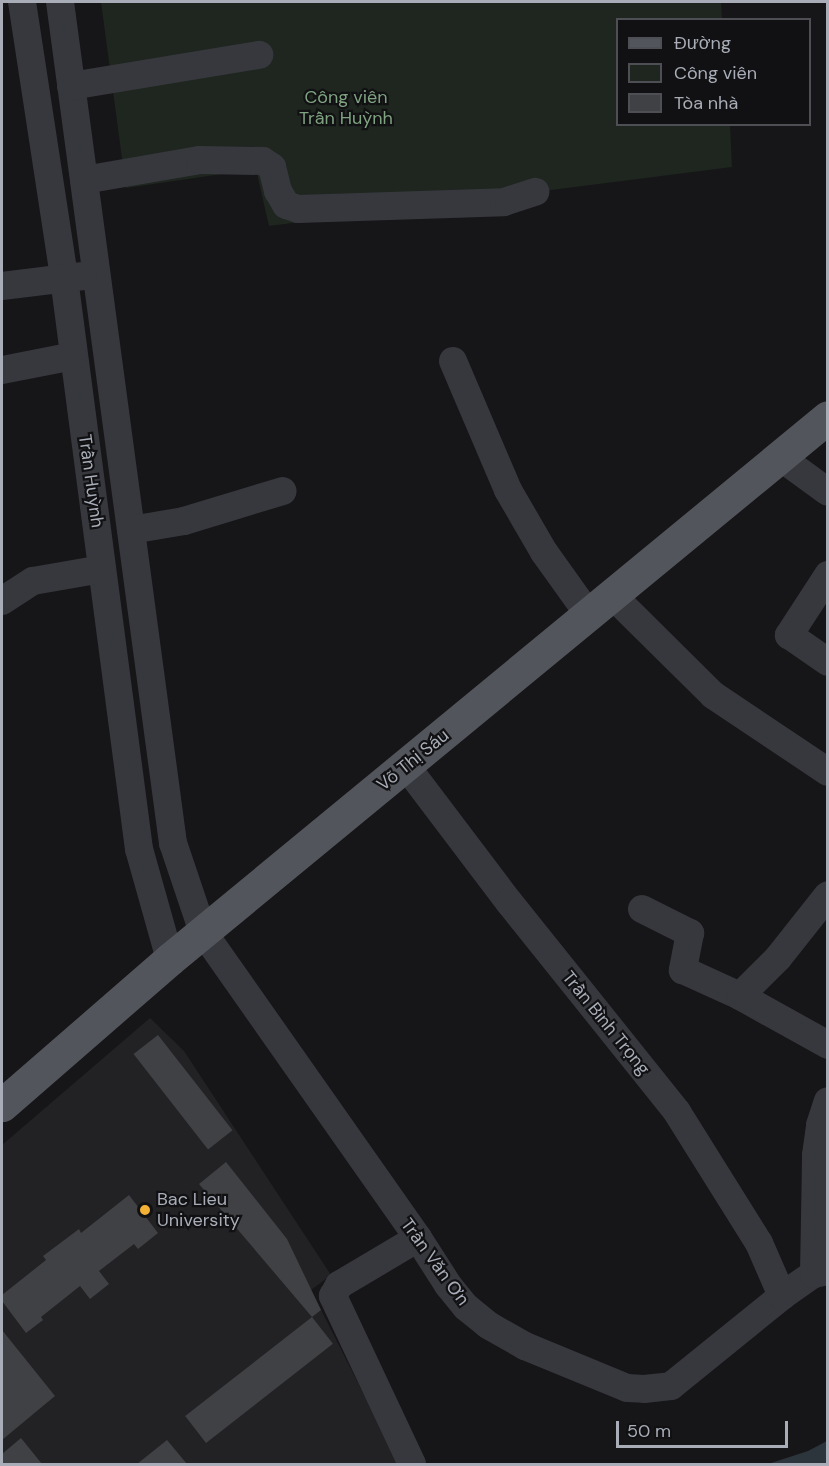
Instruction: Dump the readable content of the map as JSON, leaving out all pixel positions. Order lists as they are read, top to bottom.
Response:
{
  "streets": {
    "main road": ["Võ Thị Sáu"],
    "street": ["Trần Huỳnh", "Trần Bình Trọng", "Trần Văn Ơn"]
  },
  "crossings": [
    ["Trần Huỳnh", "Võ Thị Sáu"],
    ["Trần Huỳnh", "Trần Văn Ơn"],
    ["Võ Thị Sáu", "Trần Bình Trọng"],
    ["Võ Thị Sáu", "Trần Văn Ơn"],
    ["Trần Bình Trọng", "Trần Văn Ơn"]
  ],
  "parks": ["Công viên Trần Huỳnh"],
  "places": ["Bac Lieu University"],
  "legend": ["Đường", "Công viên", "Tòa nhà"],
  "scale_bar": "50 m"
}
